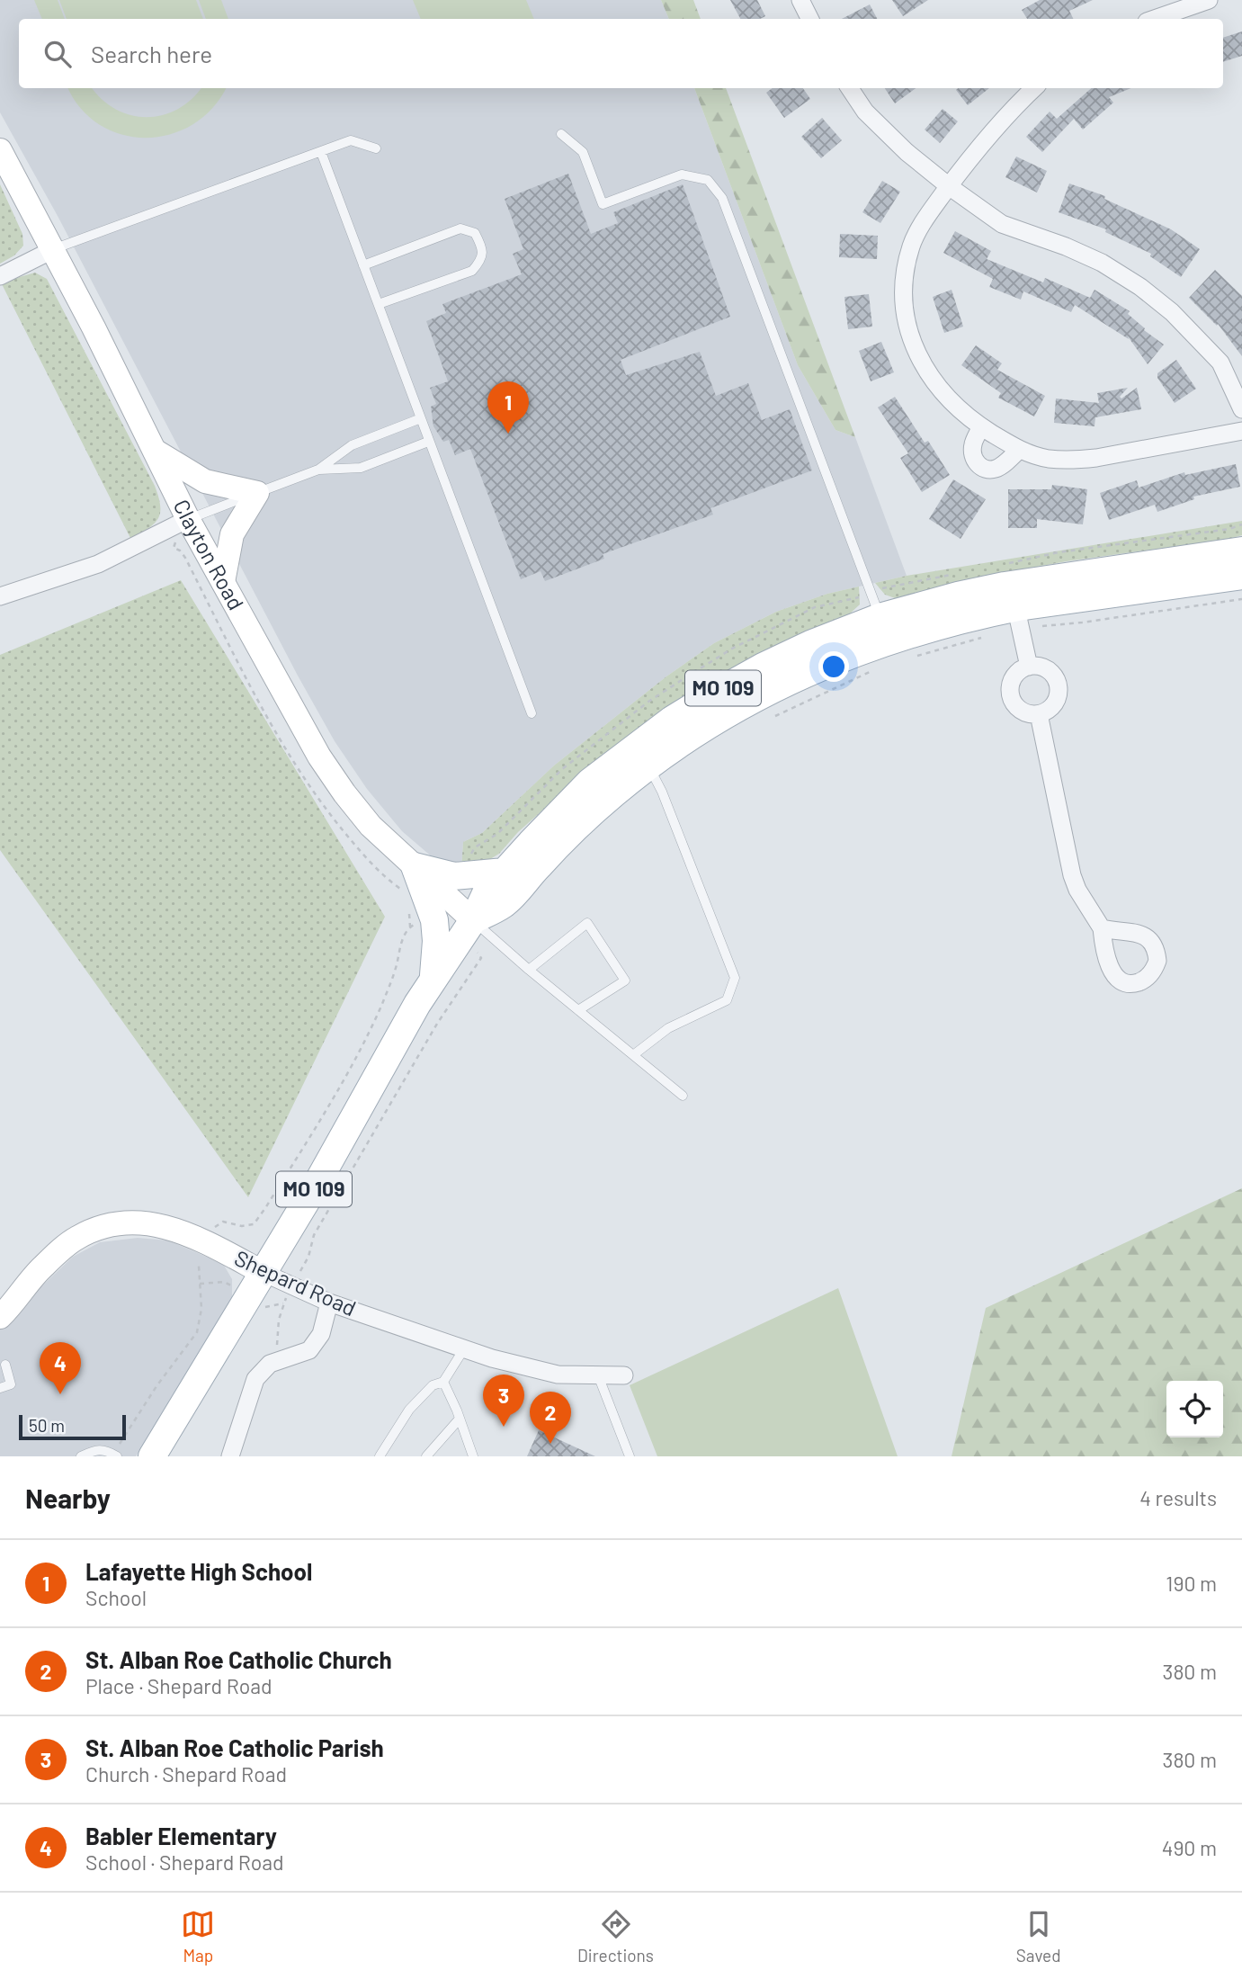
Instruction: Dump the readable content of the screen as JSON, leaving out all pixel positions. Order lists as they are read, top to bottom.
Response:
{
  "streets": {
    "main road": ["Clayton Road", "MO 109", "Shepard Road"]
  },
  "crossings": [
    ["Clayton Road", "MO 109"],
    ["MO 109", "Shepard Road"]
  ],
  "scale_bar": "50 m",
  "page": {
    "search": "Search here",
    "pins": [
      "1",
      "4",
      "3",
      "2"
    ],
    "scale": "50 m",
    "heading": ["Nearby", "4 results"],
    "list": [
      {
        "mark": "1",
        "name": "Lafayette High School",
        "note": "School",
        "value": "190 m"
      },
      {
        "mark": "2",
        "name": "St. Alban Roe Catholic Church",
        "note": "Place · Shepard Road",
        "value": "380 m"
      },
      {
        "mark": "3",
        "name": "St. Alban Roe Catholic Parish",
        "note": "Church · Shepard Road",
        "value": "380 m"
      },
      {
        "mark": "4",
        "name": "Babler Elementary",
        "note": "School · Shepard Road",
        "value": "490 m"
      }
    ],
    "nav": ["Map", "Directions", "Saved"]
  }
}
